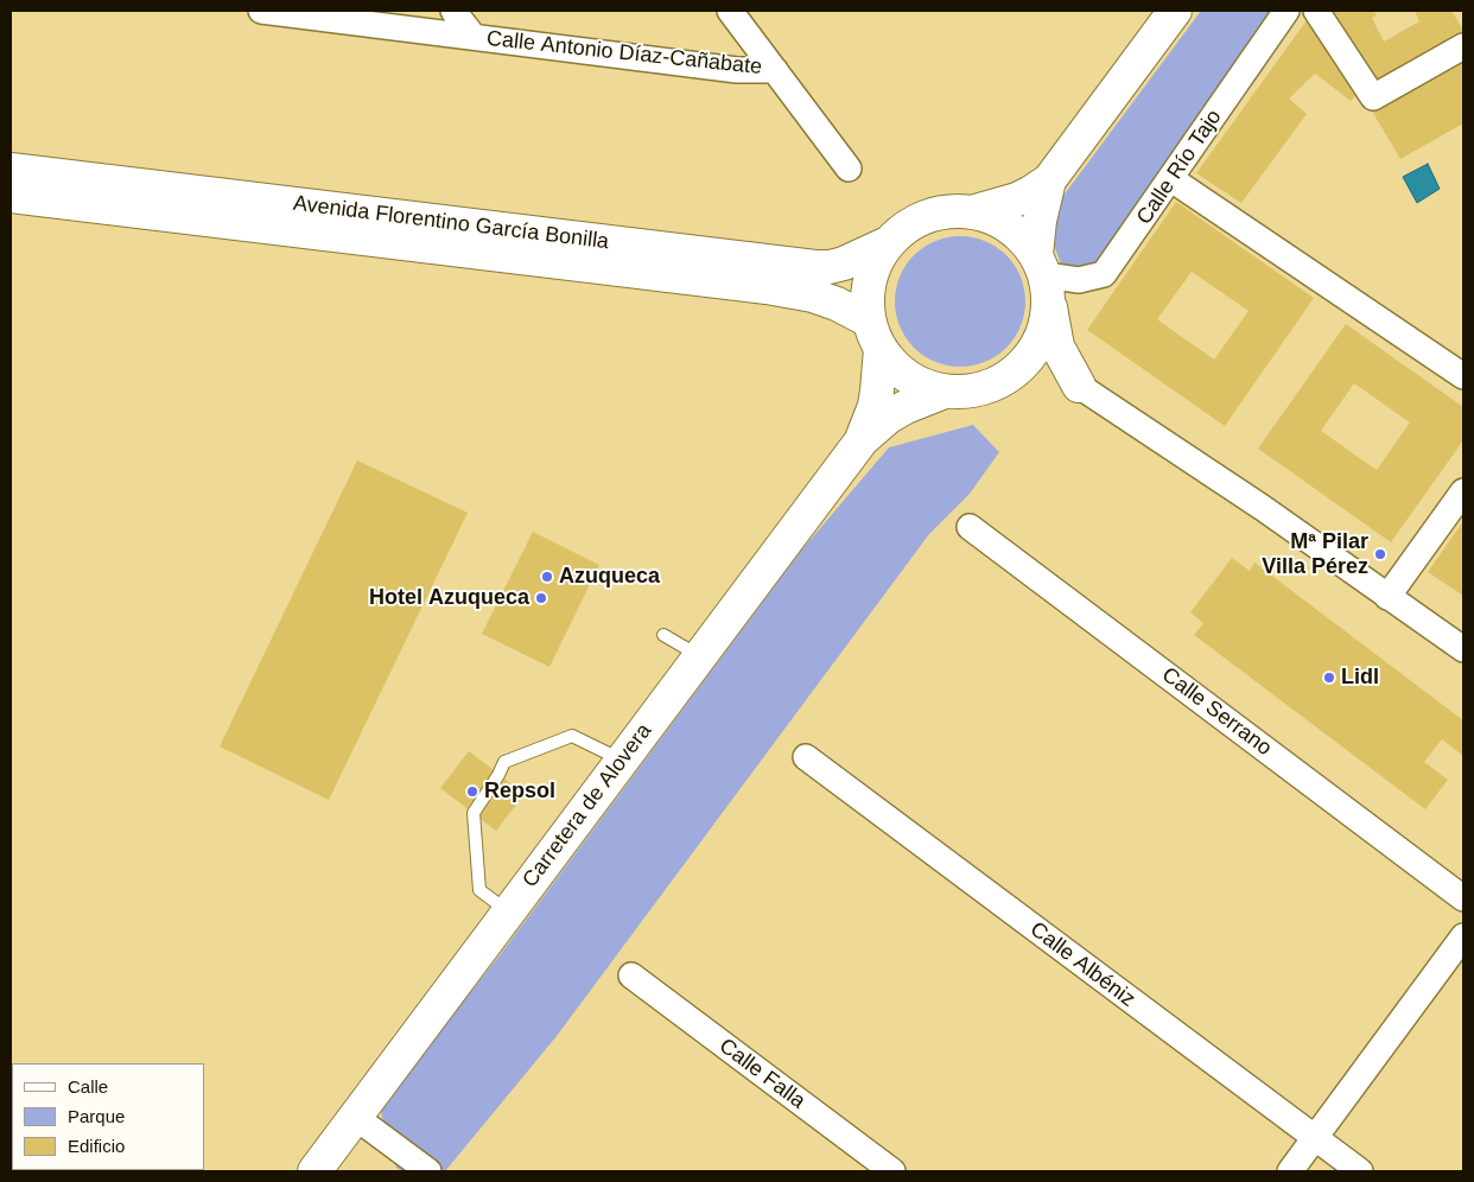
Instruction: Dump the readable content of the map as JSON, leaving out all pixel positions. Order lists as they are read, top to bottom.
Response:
{
  "streets": {
    "street": [
      "Calle Antonio Díaz-Cañabate",
      "Calle Río Tajo",
      "Avenida Florentino García Bonilla",
      "Calle Serrano",
      "Carretera de Alovera",
      "Calle Albéniz",
      "Calle Falla"
    ]
  },
  "crossings": [
    ["Calle Río Tajo", "Avenida Florentino García Bonilla"],
    ["Calle Río Tajo", "Carretera de Alovera"],
    ["Avenida Florentino García Bonilla", "Carretera de Alovera"]
  ],
  "places": [
    "Mª Pilar Villa Pérez",
    "Azuqueca",
    "Hotel Azuqueca",
    "Lidl",
    "Repsol"
  ],
  "legend": ["Calle", "Parque", "Edificio"]
}
